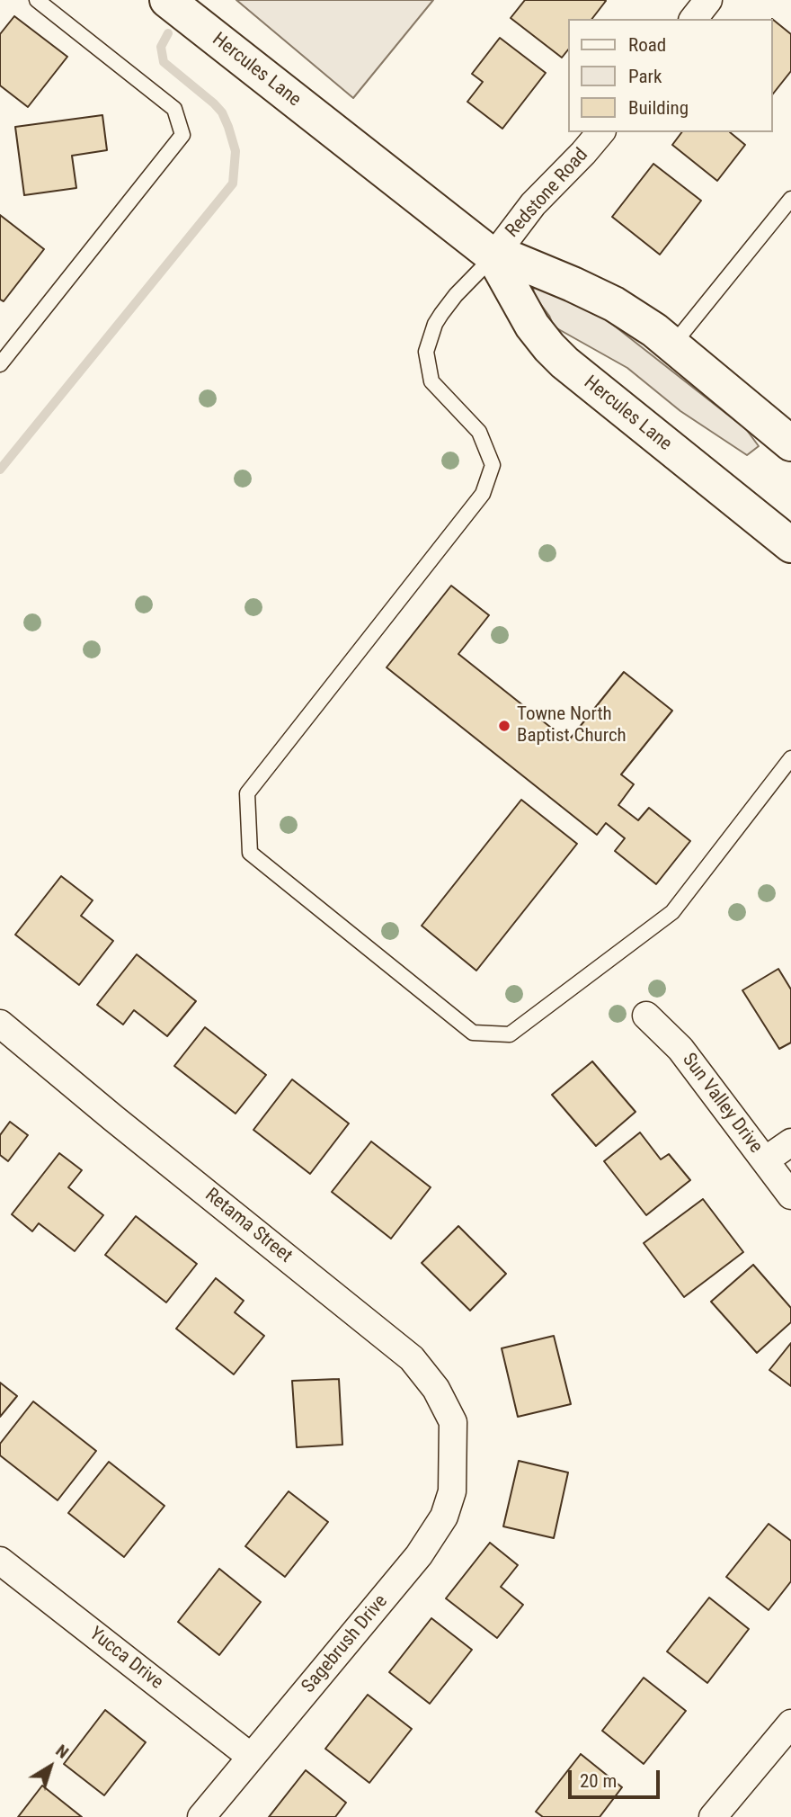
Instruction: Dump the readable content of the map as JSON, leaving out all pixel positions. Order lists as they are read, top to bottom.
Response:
{
  "streets": {
    "street": [
      "Hercules Lane",
      "Redstone Road",
      "Sun Valley Drive",
      "Retama Street",
      "Sagebrush Drive",
      "Yucca Drive"
    ]
  },
  "crossings": [
    ["Hercules Lane", "Redstone Road"],
    ["Retama Street", "Sagebrush Drive"],
    ["Sagebrush Drive", "Yucca Drive"]
  ],
  "places": ["Towne North Baptist Church"],
  "legend": ["Road", "Park", "Building"],
  "scale_bar": "20 m",
  "north": "top right"
}
